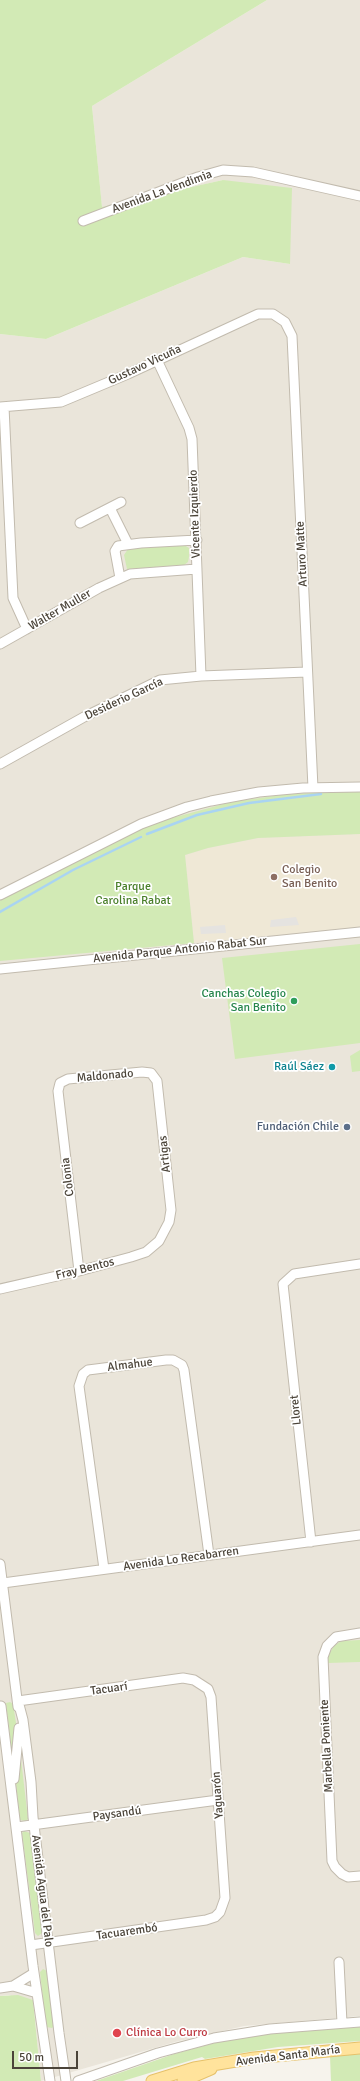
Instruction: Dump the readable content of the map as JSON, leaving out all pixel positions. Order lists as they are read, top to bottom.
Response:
{
  "streets": {
    "main road": ["Avenida Santa María"],
    "street": [
      "Avenida La Vendimia",
      "Gustavo Vicuña",
      "Vicente Izquierdo",
      "Arturo Matte",
      "Walter Muller",
      "Desiderio García",
      "Avenida Parque Antonio Rabat Sur",
      "Maldonado",
      "Artigas",
      "Colonia",
      "Fray Bentos",
      "Almahue",
      "Lloret",
      "Avenida Lo Recabarren",
      "Tacuarí",
      "Marbella Poniente",
      "Yaguarón",
      "Paysandú",
      "Avenida Agua del Palo",
      "Tacuarembó"
    ]
  },
  "crossings": [
    ["Gustavo Vicuña", "Vicente Izquierdo"],
    ["Gustavo Vicuña", "Arturo Matte"],
    ["Vicente Izquierdo", "Walter Muller"],
    ["Vicente Izquierdo", "Desiderio García"],
    ["Arturo Matte", "Desiderio García"],
    ["Maldonado", "Artigas"],
    ["Maldonado", "Colonia"],
    ["Artigas", "Fray Bentos"],
    ["Colonia", "Fray Bentos"],
    ["Almahue", "Avenida Lo Recabarren"],
    ["Lloret", "Avenida Lo Recabarren"],
    ["Avenida Lo Recabarren", "Avenida Agua del Palo"],
    ["Tacuarí", "Yaguarón"],
    ["Tacuarí", "Avenida Agua del Palo"],
    ["Yaguarón", "Paysandú"],
    ["Yaguarón", "Tacuarembó"],
    ["Paysandú", "Avenida Agua del Palo"],
    ["Avenida Agua del Palo", "Tacuarembó"]
  ],
  "parks": ["Parque Carolina Rabat"],
  "places": [
    "Colegio San Benito",
    "Canchas Colegio San Benito",
    "Raúl Sáez",
    "Fundación Chile",
    "Clínica Lo Curro"
  ],
  "scale_bar": "50 m"
}
